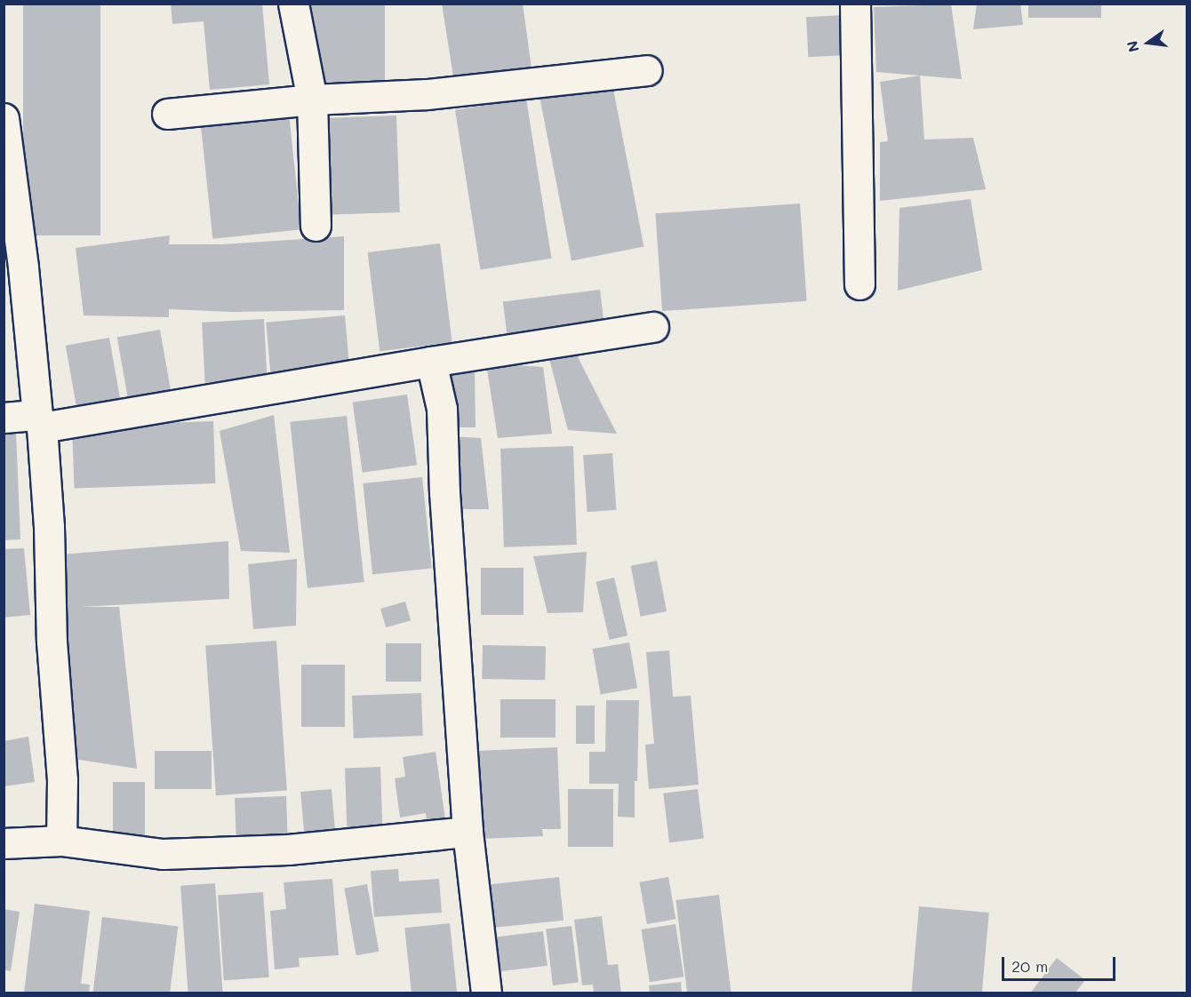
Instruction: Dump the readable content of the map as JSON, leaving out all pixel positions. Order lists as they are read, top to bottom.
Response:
{
  "scale_bar": "20 m",
  "north": "left"
}
